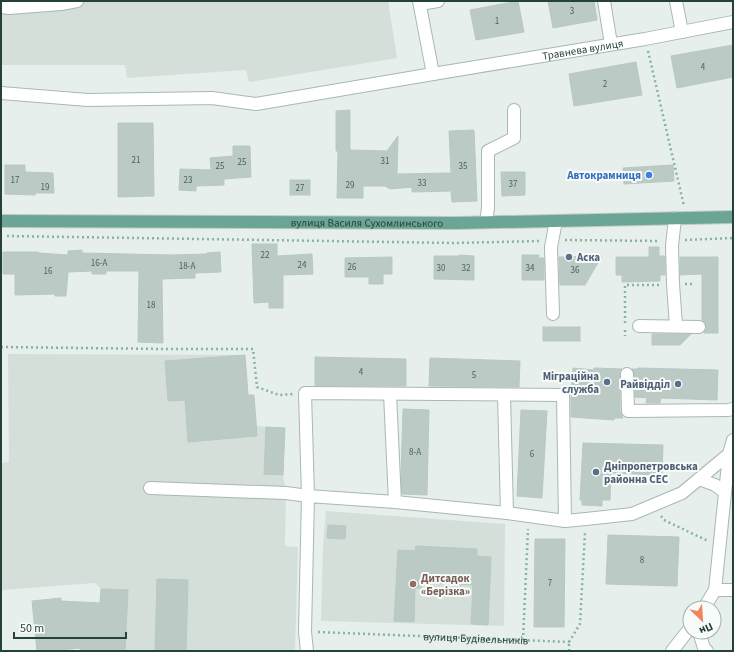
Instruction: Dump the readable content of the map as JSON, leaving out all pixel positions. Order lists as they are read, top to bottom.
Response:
{
  "streets": {
    "main road": ["вулиця Василя Сухомлинського"],
    "street": ["Травнева вулиця"],
    "path": ["вулиця Будівельників"]
  },
  "places": [
    "Автокрамниця",
    "Аска",
    "Міграційна служба",
    "Райвідділ",
    "Дніпропетровська районна СЕС",
    "Дитсадок «Берізка»"
  ],
  "house_numbers": [
    "3",
    "1",
    "4",
    "2",
    "21",
    "31",
    "25",
    "25",
    "35",
    "17",
    "23",
    "33",
    "37",
    "29",
    "19",
    "27",
    "22",
    "16-А",
    "24",
    "18-А",
    "26",
    "30",
    "32",
    "34",
    "36",
    "16",
    "18",
    "4",
    "5",
    "8-А",
    "6",
    "8",
    "7"
  ],
  "scale_bar": "50 m",
  "north": "bottom right"
}
